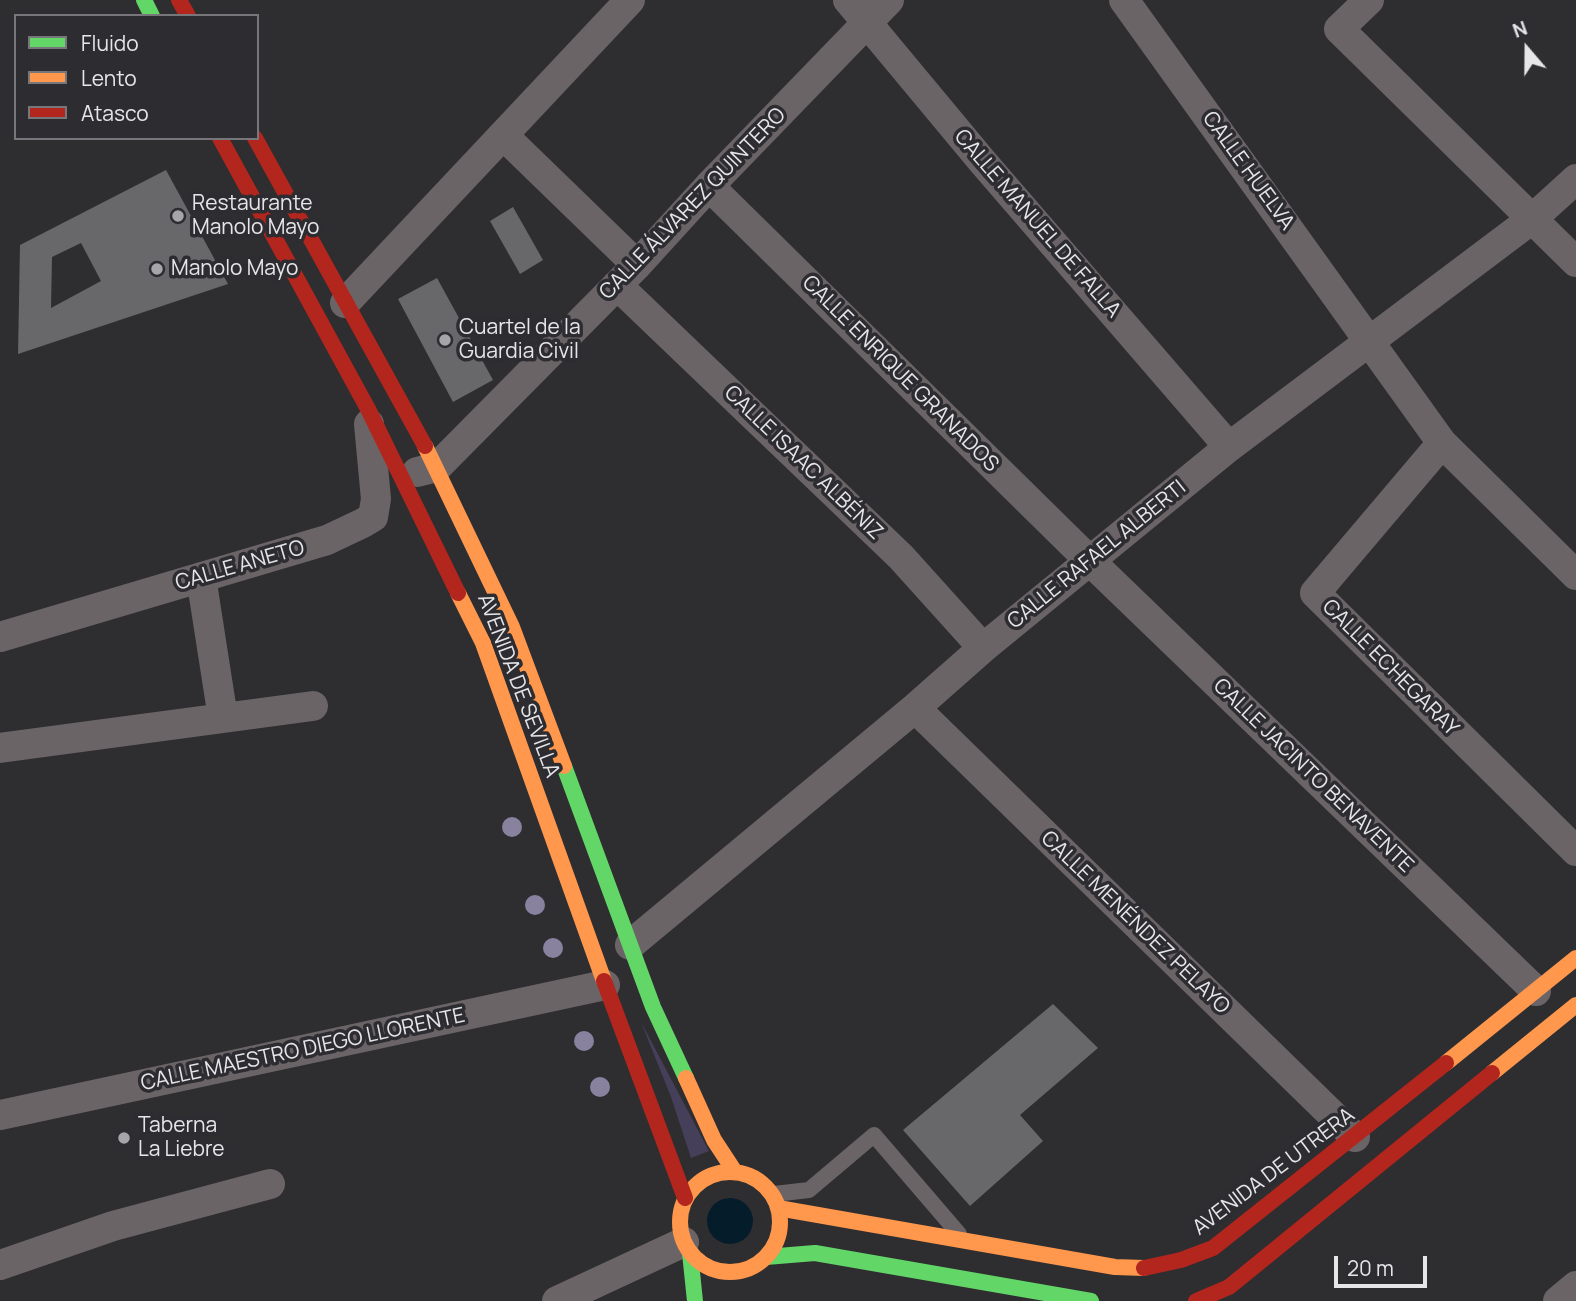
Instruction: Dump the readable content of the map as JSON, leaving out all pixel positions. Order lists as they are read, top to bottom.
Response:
{
  "streets": {
    "main road": ["AVENIDA DE SEVILLA", "AVENIDA DE UTRERA"],
    "street": [
      "CALLE HUELVA",
      "CALLE ÁLVAREZ QUINTERO",
      "CALLE MANUEL DE FALLA",
      "CALLE ENRIQUE GRANADOS",
      "CALLE ISAAC ALBÉNIZ",
      "CALLE RAFAEL ALBERTI",
      "CALLE ANETO",
      "CALLE ECHEGARAY",
      "CALLE JACINTO BENAVENTE",
      "CALLE MENÉNDEZ PELAYO",
      "CALLE MAESTRO DIEGO LLORENTE"
    ]
  },
  "crossings": [
    ["CALLE HUELVA", "CALLE RAFAEL ALBERTI"],
    ["CALLE HUELVA", "CALLE ECHEGARAY"],
    ["CALLE ÁLVAREZ QUINTERO", "CALLE MANUEL DE FALLA"],
    ["CALLE ÁLVAREZ QUINTERO", "CALLE ENRIQUE GRANADOS"],
    ["CALLE ÁLVAREZ QUINTERO", "CALLE ISAAC ALBÉNIZ"],
    ["CALLE ÁLVAREZ QUINTERO", "AVENIDA DE SEVILLA"],
    ["CALLE MANUEL DE FALLA", "CALLE RAFAEL ALBERTI"],
    ["CALLE ENRIQUE GRANADOS", "CALLE RAFAEL ALBERTI"],
    ["CALLE ENRIQUE GRANADOS", "CALLE JACINTO BENAVENTE"],
    ["CALLE ISAAC ALBÉNIZ", "CALLE RAFAEL ALBERTI"],
    ["CALLE RAFAEL ALBERTI", "AVENIDA DE SEVILLA"],
    ["CALLE RAFAEL ALBERTI", "CALLE JACINTO BENAVENTE"],
    ["CALLE RAFAEL ALBERTI", "CALLE MENÉNDEZ PELAYO"],
    ["CALLE ANETO", "AVENIDA DE SEVILLA"],
    ["AVENIDA DE SEVILLA", "CALLE MAESTRO DIEGO LLORENTE"],
    ["AVENIDA DE SEVILLA", "AVENIDA DE UTRERA"],
    ["CALLE JACINTO BENAVENTE", "AVENIDA DE UTRERA"],
    ["CALLE MENÉNDEZ PELAYO", "AVENIDA DE UTRERA"]
  ],
  "places": [
    "Restaurante Manolo Mayo",
    "Manolo Mayo",
    "Cuartel de la Guardia Civil",
    "Taberna La Liebre"
  ],
  "legend": ["Fluido", "Lento", "Atasco"],
  "scale_bar": "20 m",
  "north": "top"
}
